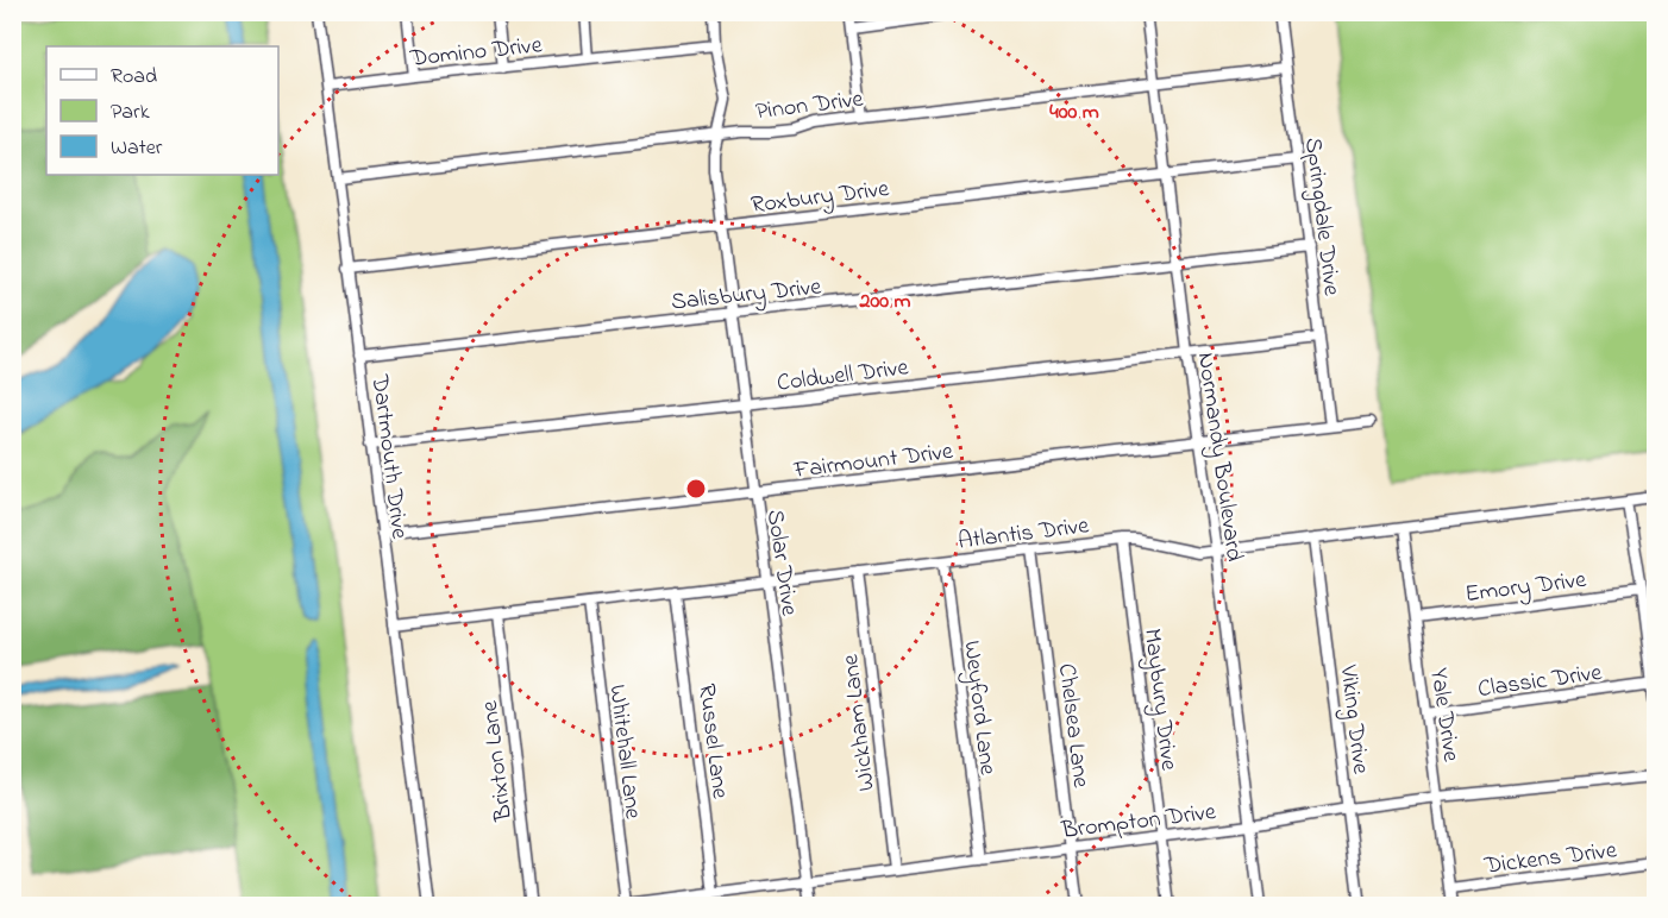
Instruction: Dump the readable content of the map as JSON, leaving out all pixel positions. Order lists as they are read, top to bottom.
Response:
{
  "streets": {
    "street": [
      "Domino Drive",
      "Pinon Drive",
      "Roxbury Drive",
      "Springdale Drive",
      "Salisbury Drive",
      "Coldwell Drive",
      "Dartmouth Drive",
      "Normandy Boulevard",
      "Fairmount Drive",
      "Atlantis Drive",
      "Solar Drive",
      "Emory Drive",
      "Classic Drive",
      "Maybury Drive",
      "Weyford Lane",
      "Yale Drive",
      "Viking Drive",
      "Wickham Lane",
      "Chelsea Lane",
      "Russel Lane",
      "Whitehall Lane",
      "Brixton Lane",
      "Brompton Drive",
      "Dickens Drive"
    ]
  },
  "crossings": [
    ["Domino Drive", "Dartmouth Drive"],
    ["Domino Drive", "Solar Drive"],
    ["Pinon Drive", "Springdale Drive"],
    ["Pinon Drive", "Dartmouth Drive"],
    ["Pinon Drive", "Normandy Boulevard"],
    ["Pinon Drive", "Solar Drive"],
    ["Roxbury Drive", "Springdale Drive"],
    ["Roxbury Drive", "Dartmouth Drive"],
    ["Roxbury Drive", "Normandy Boulevard"],
    ["Roxbury Drive", "Solar Drive"],
    ["Springdale Drive", "Salisbury Drive"],
    ["Springdale Drive", "Coldwell Drive"],
    ["Springdale Drive", "Fairmount Drive"],
    ["Salisbury Drive", "Dartmouth Drive"],
    ["Salisbury Drive", "Normandy Boulevard"],
    ["Salisbury Drive", "Solar Drive"],
    ["Coldwell Drive", "Dartmouth Drive"],
    ["Coldwell Drive", "Normandy Boulevard"],
    ["Coldwell Drive", "Solar Drive"],
    ["Dartmouth Drive", "Fairmount Drive"],
    ["Dartmouth Drive", "Atlantis Drive"],
    ["Normandy Boulevard", "Fairmount Drive"],
    ["Normandy Boulevard", "Atlantis Drive"],
    ["Normandy Boulevard", "Brompton Drive"],
    ["Fairmount Drive", "Solar Drive"],
    ["Atlantis Drive", "Solar Drive"],
    ["Atlantis Drive", "Maybury Drive"],
    ["Atlantis Drive", "Weyford Lane"],
    ["Atlantis Drive", "Yale Drive"],
    ["Atlantis Drive", "Viking Drive"],
    ["Atlantis Drive", "Wickham Lane"],
    ["Atlantis Drive", "Chelsea Lane"],
    ["Atlantis Drive", "Russel Lane"],
    ["Atlantis Drive", "Whitehall Lane"],
    ["Atlantis Drive", "Brixton Lane"],
    ["Solar Drive", "Brompton Drive"],
    ["Emory Drive", "Yale Drive"],
    ["Classic Drive", "Yale Drive"],
    ["Maybury Drive", "Brompton Drive"],
    ["Weyford Lane", "Brompton Drive"],
    ["Yale Drive", "Brompton Drive"],
    ["Yale Drive", "Dickens Drive"],
    ["Viking Drive", "Brompton Drive"],
    ["Wickham Lane", "Brompton Drive"],
    ["Chelsea Lane", "Brompton Drive"],
    ["Russel Lane", "Brompton Drive"],
    ["Whitehall Lane", "Brompton Drive"]
  ],
  "legend": ["Road", "Park", "Water"],
  "rings": ["400 m", "200 m"]
}
